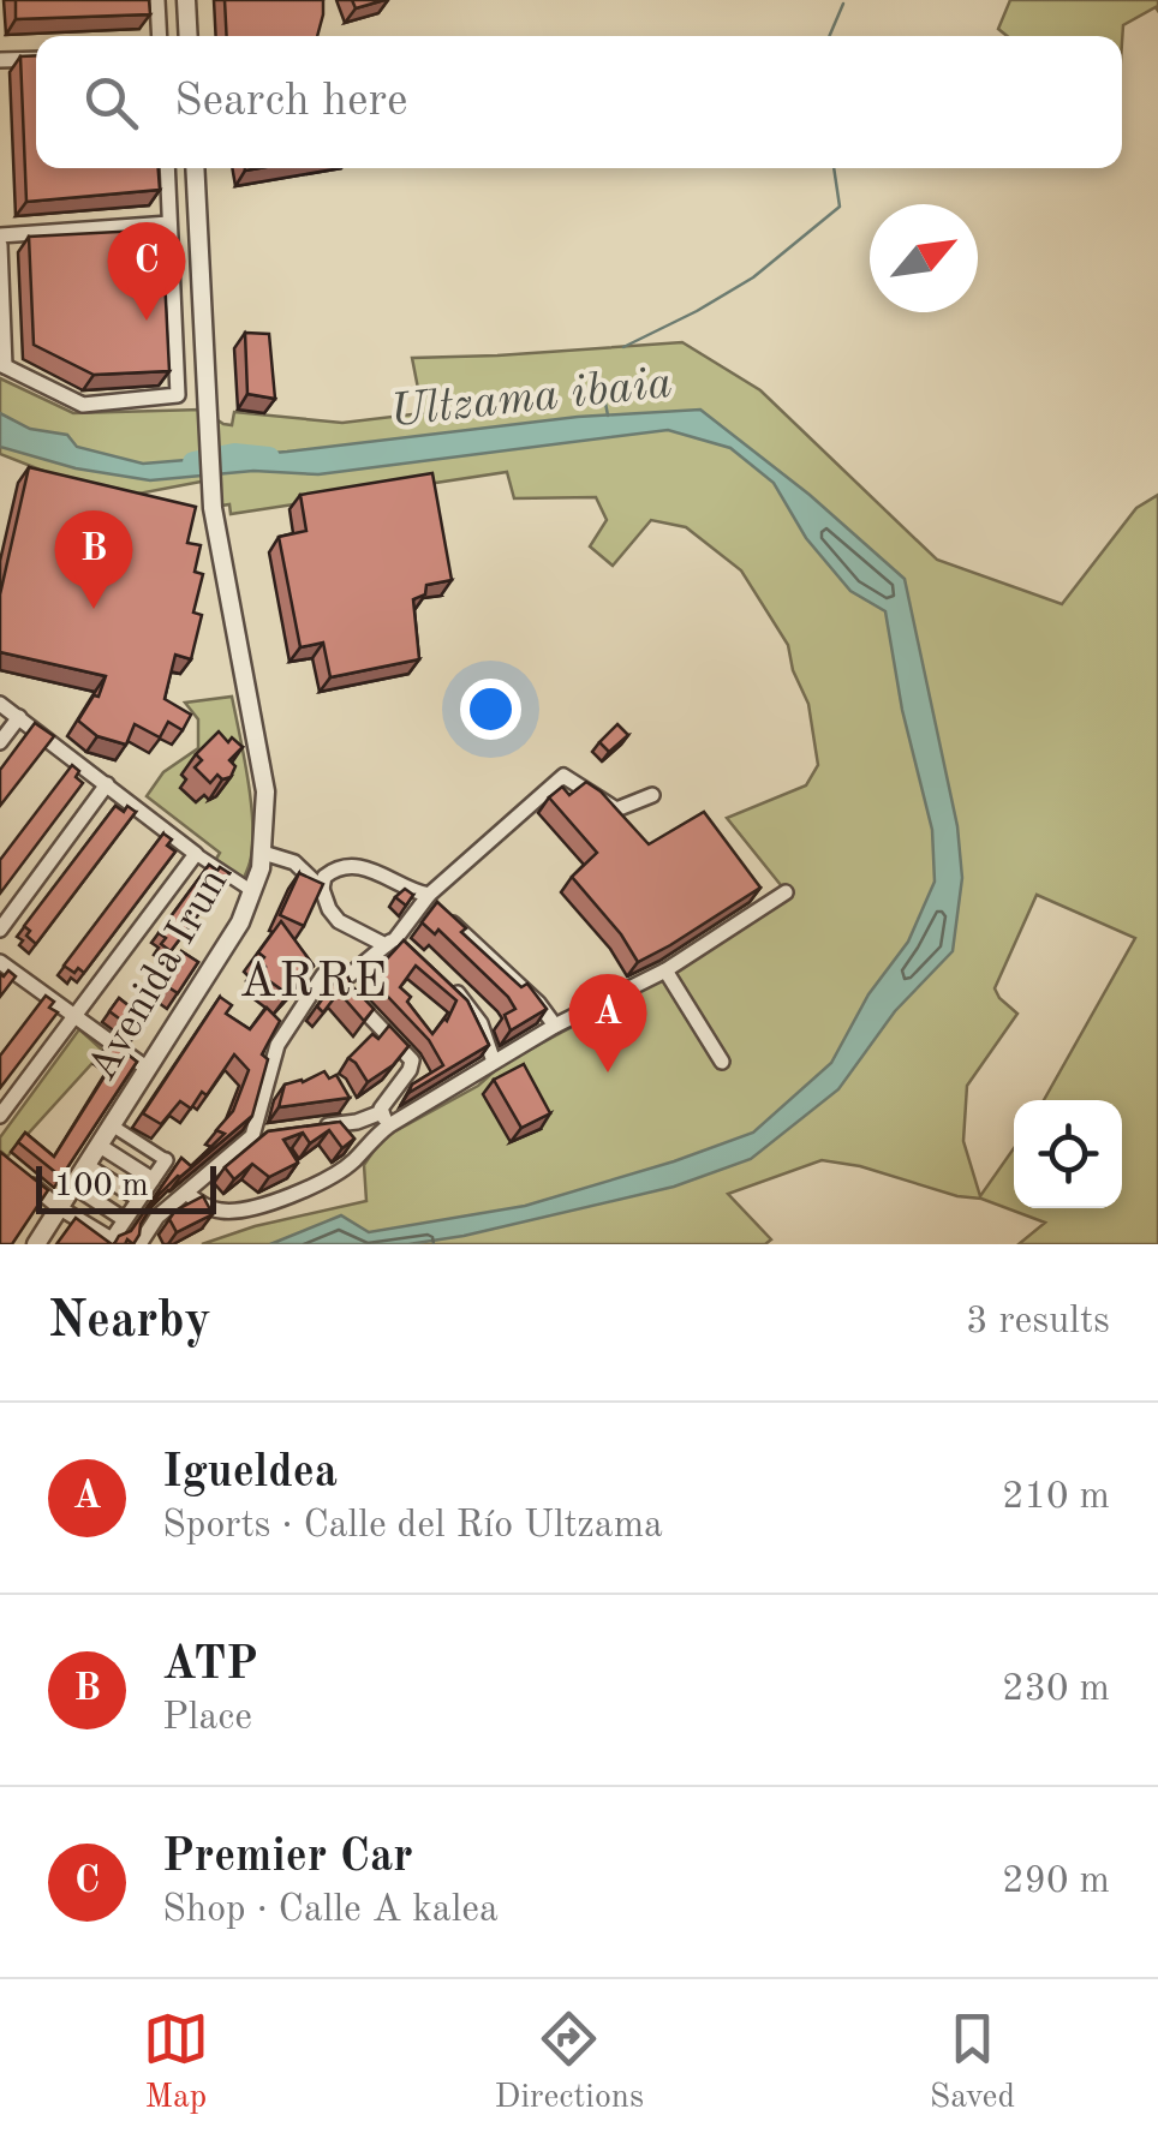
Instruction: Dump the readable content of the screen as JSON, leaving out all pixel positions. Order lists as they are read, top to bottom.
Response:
{
  "streets": {
    "street": ["Avenida Irun"]
  },
  "districts": ["ARRE"],
  "water": ["Ultzama ibaia"],
  "scale_bar": "100 m",
  "north": "top right",
  "page": {
    "search": "Search here",
    "pins": ["C", "B", "A"],
    "scale": "100 m",
    "heading": ["Nearby", "3 results"],
    "list": [
      {
        "mark": "A",
        "name": "Igueldea",
        "note": "Sports · Calle del Río Ultzama",
        "value": "210 m"
      },
      {
        "mark": "B",
        "name": "ATP",
        "note": "Place",
        "value": "230 m"
      },
      {
        "mark": "C",
        "name": "Premier Car",
        "note": "Shop · Calle A kalea",
        "value": "290 m"
      }
    ],
    "nav": ["Map", "Directions", "Saved"]
  }
}
